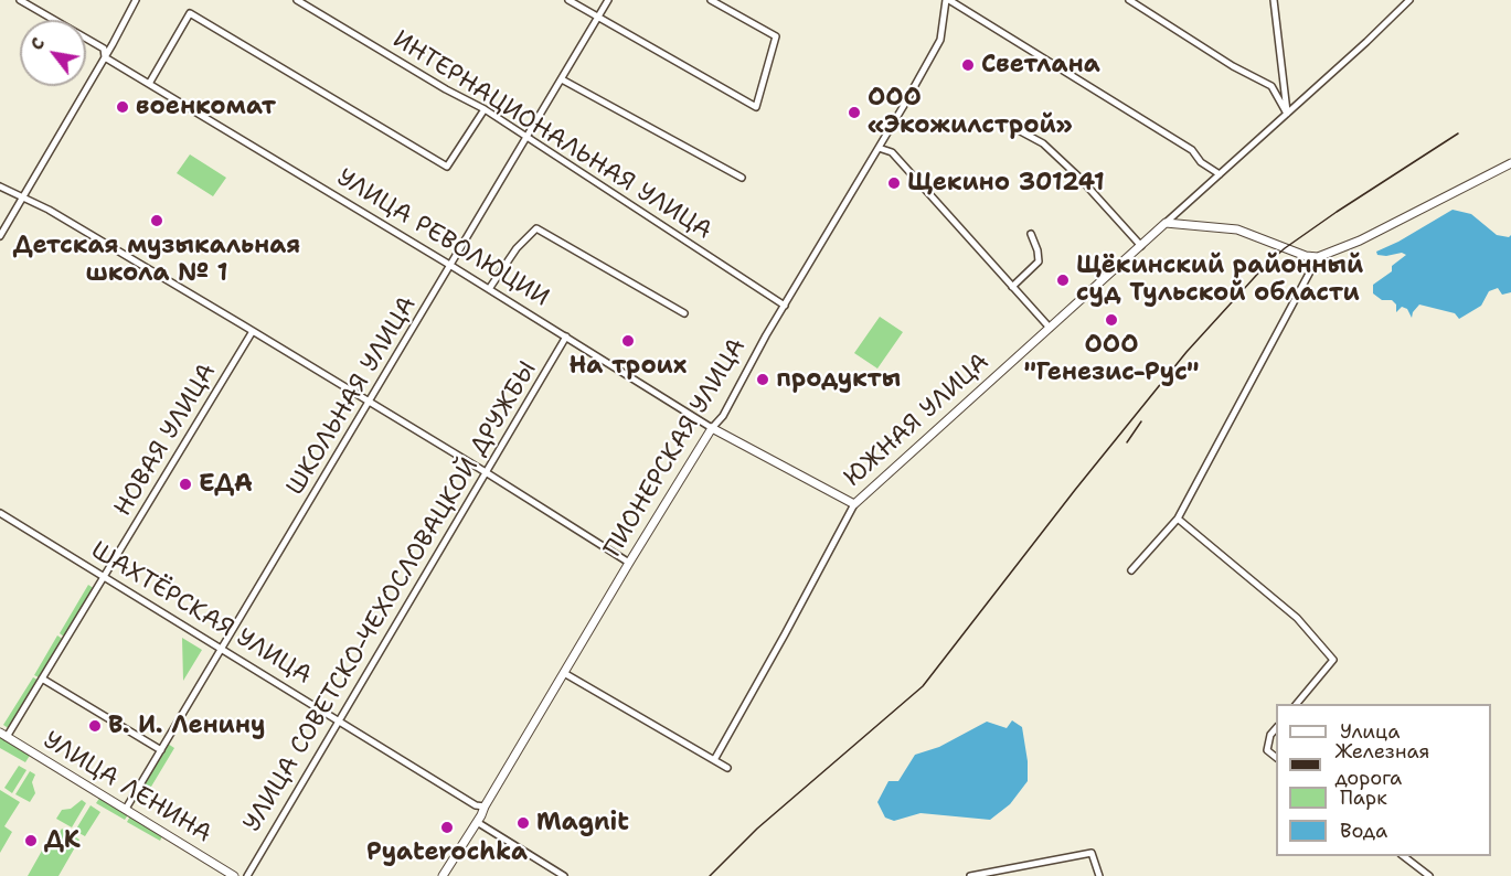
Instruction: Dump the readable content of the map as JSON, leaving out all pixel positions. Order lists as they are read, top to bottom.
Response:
{
  "streets": {
    "street": [
      "ИНТЕРНАЦИОНАЛЬНАЯ УЛИЦА",
      "УЛИЦА РЕВОЛЮЦИИ",
      "ШКОЛЬНАЯ УЛИЦА",
      "ЮЖНАЯ УЛИЦА",
      "НОВАЯ УЛИЦА",
      "ПИОНЕРСКАЯ УЛИЦА",
      "УЛИЦА СОВЕТСКО-ЧЕХОСЛОВАЦКОЙ ДРУЖБЫ",
      "ШАХТЁРСКАЯ УЛИЦА",
      "УЛИЦА ЛЕНИНА"
    ]
  },
  "crossings": [
    ["ИНТЕРНАЦИОНАЛЬНАЯ УЛИЦА", "ШКОЛЬНАЯ УЛИЦА"],
    ["ИНТЕРНАЦИОНАЛЬНАЯ УЛИЦА", "ПИОНЕРСКАЯ УЛИЦА"],
    ["УЛИЦА РЕВОЛЮЦИИ", "ШКОЛЬНАЯ УЛИЦА"],
    ["УЛИЦА РЕВОЛЮЦИИ", "ЮЖНАЯ УЛИЦА"],
    ["УЛИЦА РЕВОЛЮЦИИ", "ПИОНЕРСКАЯ УЛИЦА"],
    ["УЛИЦА РЕВОЛЮЦИИ", "УЛИЦА СОВЕТСКО-ЧЕХОСЛОВАЦКОЙ ДРУЖБЫ"],
    ["ШКОЛЬНАЯ УЛИЦА", "ШАХТЁРСКАЯ УЛИЦА"],
    ["ШКОЛЬНАЯ УЛИЦА", "УЛИЦА ЛЕНИНА"],
    ["НОВАЯ УЛИЦА", "ШАХТЁРСКАЯ УЛИЦА"],
    ["НОВАЯ УЛИЦА", "УЛИЦА ЛЕНИНА"],
    ["ПИОНЕРСКАЯ УЛИЦА", "ШАХТЁРСКАЯ УЛИЦА"],
    ["УЛИЦА СОВЕТСКО-ЧЕХОСЛОВАЦКОЙ ДРУЖБЫ", "ШАХТЁРСКАЯ УЛИЦА"]
  ],
  "places": [
    "Светлана",
    "военкомат",
    "ООО «Экожилстрой»",
    "Щекино 301241",
    "Детская музыкальная школа № 1",
    "Щёкинский районный суд Тульской области",
    "ООО \"Генезис-Рус\"",
    "На троих",
    "продукты",
    "ЕДА",
    "В. И. Ленину",
    "Magnit",
    "Pyaterochka",
    "ДК"
  ],
  "legend": [
    "Улица",
    "Железная дорога",
    "Парк",
    "Вода"
  ],
  "north": "top left"
}
